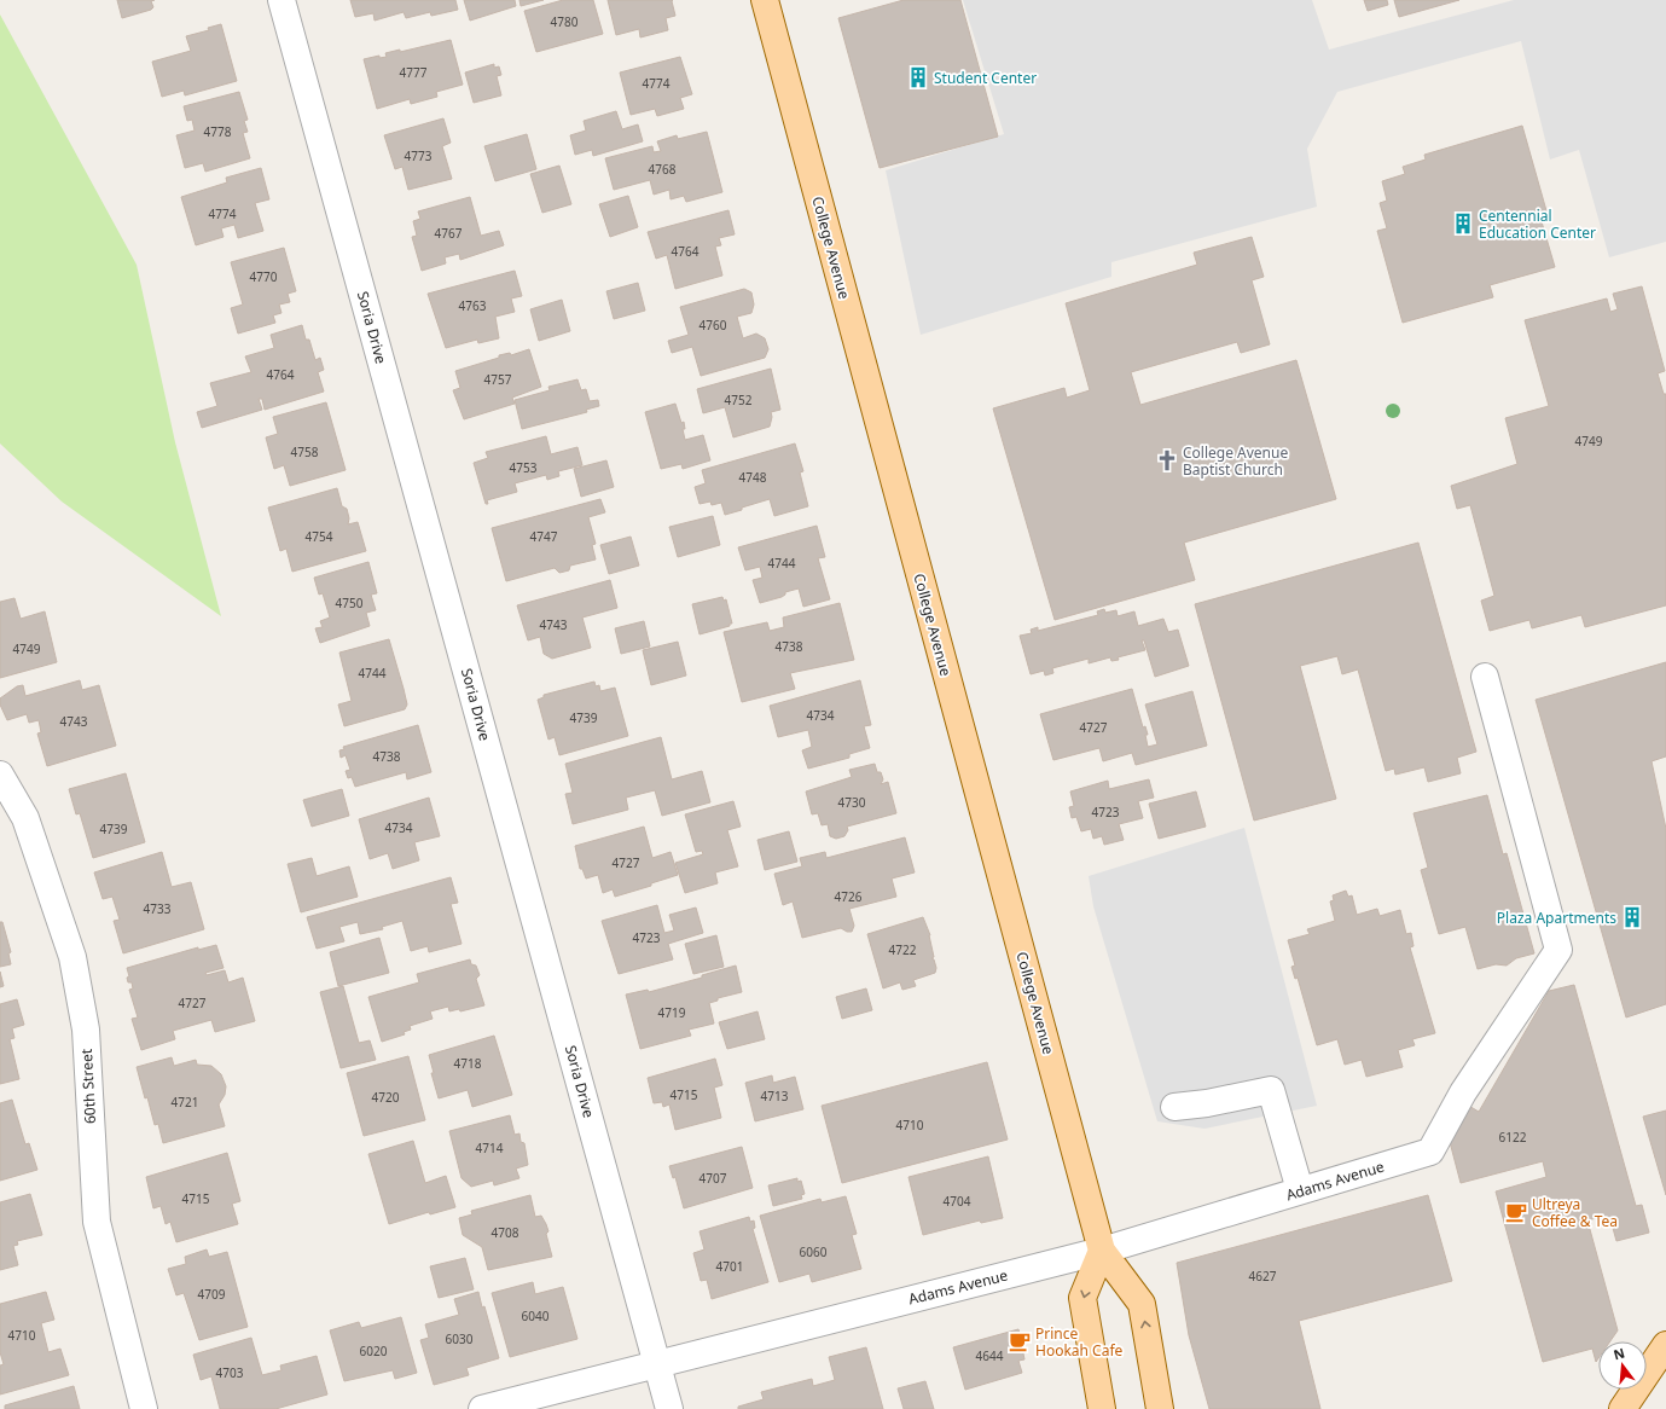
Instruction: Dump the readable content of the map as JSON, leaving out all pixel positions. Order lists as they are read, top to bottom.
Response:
{
  "streets": {
    "main road": ["College Avenue"],
    "street": ["Soria Drive", "60th Street", "Adams Avenue"]
  },
  "crossings": [
    ["College Avenue", "Adams Avenue"],
    ["Soria Drive", "Adams Avenue"]
  ],
  "places": {
    "building": ["Student Center", "Centennial Education Center", "Plaza Apartments"],
    "church": ["College Avenue Baptist Church"],
    "cafe": ["Ultreya Coffee & Tea", "Prince Hookah Cafe"]
  },
  "house_numbers": [
    "4780",
    "4777",
    "4774",
    "4778",
    "4773",
    "4768",
    "4774",
    "4767",
    "4764",
    "4770",
    "4763",
    "4760",
    "4764",
    "4757",
    "4752",
    "4749",
    "4758",
    "4753",
    "4748",
    "4754",
    "4747",
    "4744",
    "4750",
    "4743",
    "4738",
    "4749",
    "4744",
    "4734",
    "4739",
    "4743",
    "4727",
    "4738",
    "4730",
    "4723",
    "4734",
    "4739",
    "4727",
    "4726",
    "4733",
    "4723",
    "4722",
    "4727",
    "4719",
    "4718",
    "4715",
    "4713",
    "4720",
    "4721",
    "4710",
    "6122",
    "4714",
    "4707",
    "4715",
    "4704",
    "4708",
    "6060",
    "4701",
    "4627",
    "4709",
    "6040",
    "4710",
    "6030",
    "6020",
    "4644",
    "4703"
  ],
  "north": "top"
}
